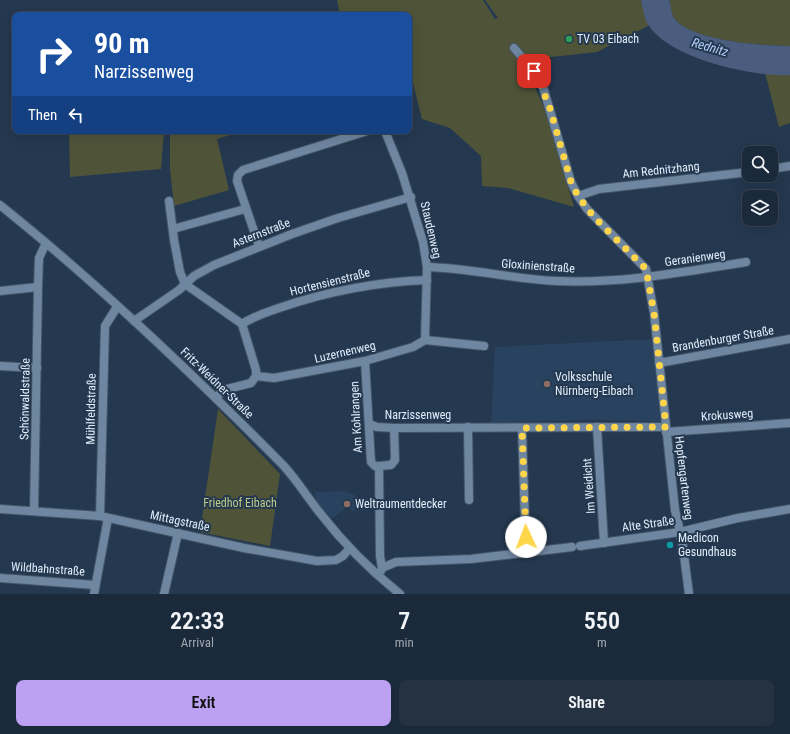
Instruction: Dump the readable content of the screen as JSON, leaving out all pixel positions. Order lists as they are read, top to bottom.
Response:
{
  "streets": {
    "street": [
      "Am Rednitzhang",
      "Staudenweg",
      "Asternstraße",
      "Geranienweg",
      "Gloxinienstraße",
      "Hortensienstraße",
      "Brandenburger Straße",
      "Luzernenweg",
      "Fritz-Weidner-Straße",
      "Schönwaldstraße",
      "Mühlfeldstraße",
      "Narzissenweg",
      "Krokusweg",
      "Am Kohlrangen",
      "Hopfengartenweg",
      "Im Weidicht",
      "Mittagstraße",
      "Alte Straße",
      "Wildbahnstraße"
    ]
  },
  "crossings": [
    ["Am Rednitzhang", "Hopfengartenweg"],
    ["Staudenweg", "Asternstraße"],
    ["Staudenweg", "Gloxinienstraße"],
    ["Staudenweg", "Hortensienstraße"],
    ["Staudenweg", "Luzernenweg"],
    ["Asternstraße", "Fritz-Weidner-Straße"],
    ["Geranienweg", "Gloxinienstraße"],
    ["Geranienweg", "Hopfengartenweg"],
    ["Gloxinienstraße", "Hopfengartenweg"],
    ["Brandenburger Straße", "Hopfengartenweg"],
    ["Luzernenweg", "Am Kohlrangen"],
    ["Fritz-Weidner-Straße", "Schönwaldstraße"],
    ["Fritz-Weidner-Straße", "Mühlfeldstraße"],
    ["Fritz-Weidner-Straße", "Mittagstraße"],
    ["Schönwaldstraße", "Mittagstraße"],
    ["Mühlfeldstraße", "Mittagstraße"],
    ["Mühlfeldstraße", "Wildbahnstraße"],
    ["Narzissenweg", "Krokusweg"],
    ["Narzissenweg", "Am Kohlrangen"],
    ["Narzissenweg", "Hopfengartenweg"],
    ["Narzissenweg", "Im Weidicht"],
    ["Krokusweg", "Hopfengartenweg"],
    ["Hopfengartenweg", "Alte Straße"],
    ["Im Weidicht", "Alte Straße"]
  ],
  "water": ["Rednitz"],
  "parks": ["Friedhof Eibach"],
  "places": [
    "TV 03 Eibach",
    "Volksschule Nürnberg-Eibach",
    "Weltraumentdecker",
    "Medicon Gesundhaus"
  ],
  "page": {
    "turn": ["90 m", "Narzissenweg"],
    "then": "Then",
    "eta": [
      "22:33",
      "Arrival",
      "7",
      "min",
      "550",
      "m"
    ],
    "buttons": ["Exit", "Share"]
  }
}
